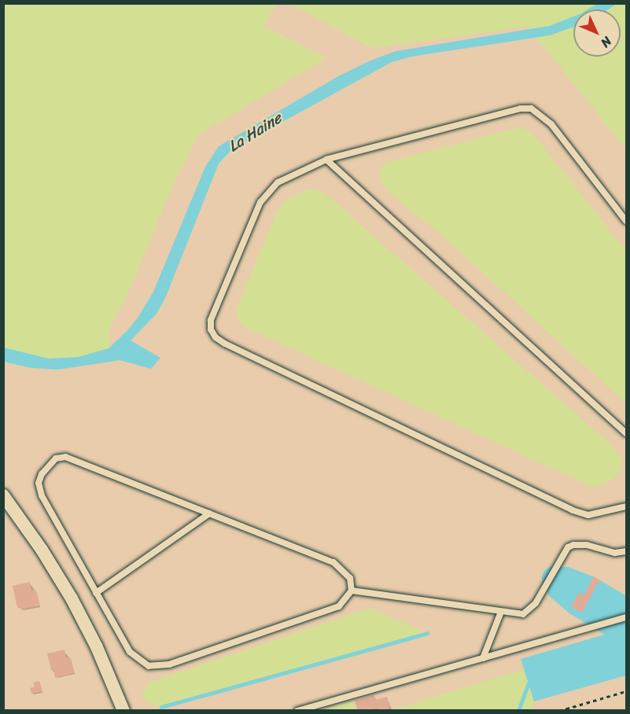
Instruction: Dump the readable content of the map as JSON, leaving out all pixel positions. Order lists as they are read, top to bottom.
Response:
{
  "water": ["La Haine"],
  "north": "bottom right"
}
